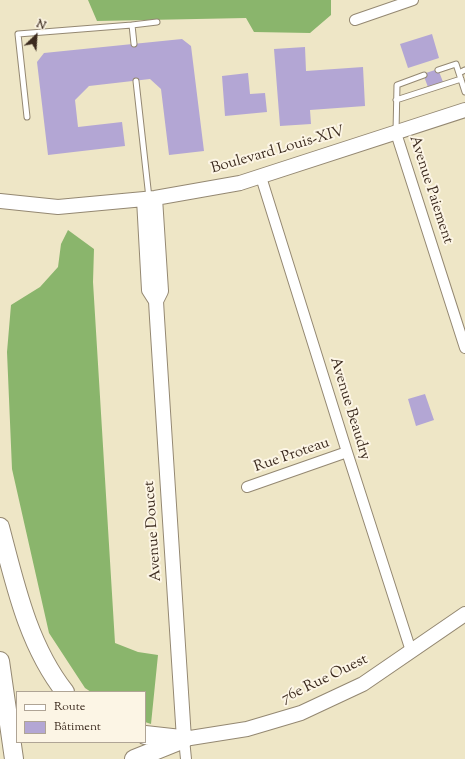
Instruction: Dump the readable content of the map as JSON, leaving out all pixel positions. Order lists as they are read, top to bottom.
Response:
{
  "streets": {
    "street": [
      "Boulevard Louis-XIV",
      "Avenue Paiement",
      "Avenue Beaudry",
      "Rue Proteau",
      "Avenue Doucet",
      "76e Rue Ouest"
    ]
  },
  "crossings": [
    ["Boulevard Louis-XIV", "Avenue Paiement"],
    ["Boulevard Louis-XIV", "Avenue Beaudry"],
    ["Boulevard Louis-XIV", "Avenue Doucet"],
    ["Avenue Beaudry", "Rue Proteau"],
    ["Avenue Beaudry", "76e Rue Ouest"],
    ["Avenue Doucet", "76e Rue Ouest"]
  ],
  "legend": ["Route", "Bâtiment"],
  "north": "top right"
}
